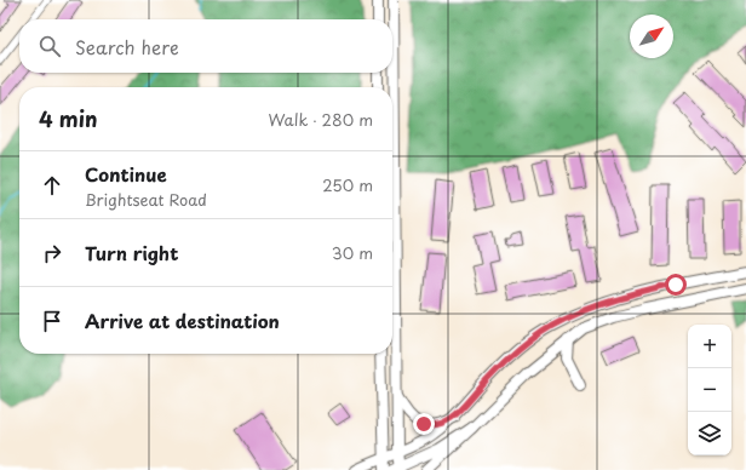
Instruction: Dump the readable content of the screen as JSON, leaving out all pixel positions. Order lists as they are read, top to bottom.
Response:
{
  "north": "top right",
  "page": {
    "search": "Search here",
    "heading": ["4 min", "Walk · 280 m"],
    "list": [
      ["Continue", "Brightseat Road", "250 m"],
      ["Turn right", "30 m"],
      "Arrive at destination"
    ],
    "map_buttons": ["+", "−"]
  }
}
